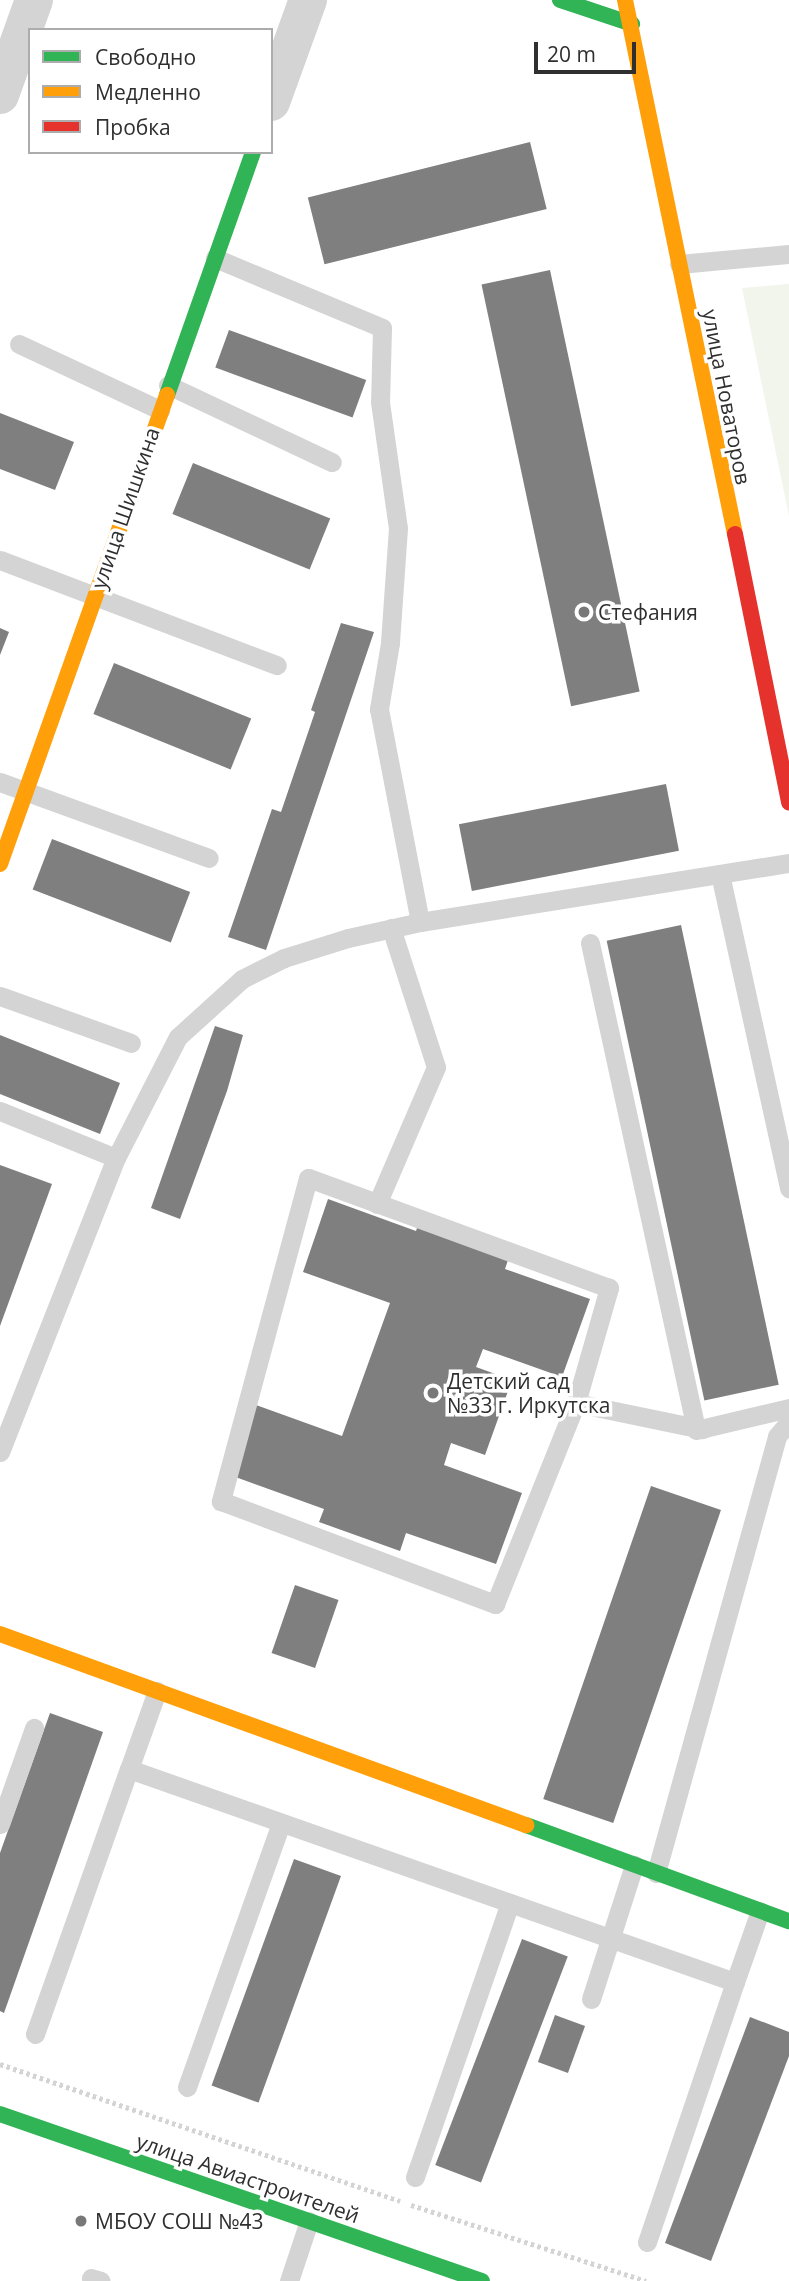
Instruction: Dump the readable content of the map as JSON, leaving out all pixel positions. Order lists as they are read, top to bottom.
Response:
{
  "streets": {
    "street": ["улица Новаторов", "улица Шишкина", "улица Авиастроителей"]
  },
  "places": ["Стефания", "Детский сад №33 г. Иркутска", "МБОУ СОШ №43"],
  "legend": ["Свободно", "Медленно", "Пробка"],
  "scale_bar": "20 m"
}
